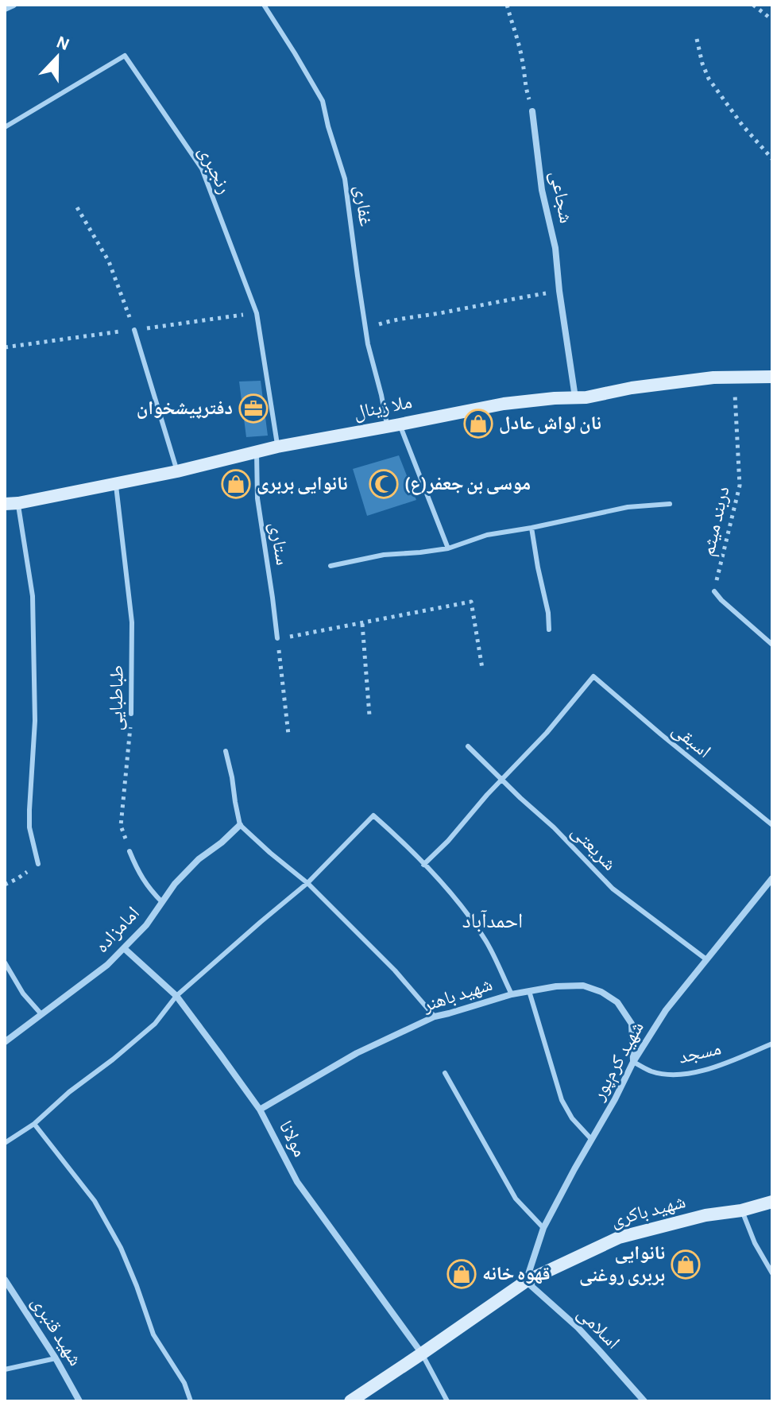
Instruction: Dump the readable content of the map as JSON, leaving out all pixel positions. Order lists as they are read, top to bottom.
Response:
{
  "streets": {
    "main road": ["ملا زینال", "شهید باکری"],
    "street": [
      "شجاعی",
      "امامزاده",
      "شهید باهنر",
      "شهید کرم‌پور",
      "مولانا",
      "اسلامی",
      "شهید قنبری"
    ],
    "lane": [
      "رنجبری",
      "غفاری",
      "ستاری",
      "طباطبایی",
      "اسبقی",
      "شریعتی",
      "مسجد"
    ],
    "path": ["دربند میثم"]
  },
  "crossings": [
    ["رنجبری", "ملا زینال"],
    ["شجاعی", "ملا زینال"],
    ["غفاری", "ملا زینال"],
    ["ملا زینال", "دربند میثم"],
    ["ملا زینال", "ستاری"],
    ["ملا زینال", "طباطبایی"],
    ["اسبقی", "شریعتی"],
    ["شریعتی", "شهید کرم‌پور"],
    ["امامزاده", "مولانا"],
    ["شهید باهنر", "مسجد"],
    ["شهید باهنر", "شهید کرم‌پور"],
    ["شهید باهنر", "مولانا"],
    ["مسجد", "شهید کرم‌پور"],
    ["شهید کرم‌پور", "شهید باکری"],
    ["شهید کرم‌پور", "اسلامی"],
    ["مولانا", "شهید باکری"],
    ["شهید باکری", "اسلامی"]
  ],
  "districts": ["احمدآباد"],
  "places": {
    "office": ["دفترپیشخوان"],
    "shop": [
      "نان لواش عادل",
      "نانوایی بربری",
      "نانوایی بربری روغنی",
      "قهوه خانه"
    ],
    "mosque": ["موسی بن جعفر(ع)"]
  },
  "north": "top"
}
